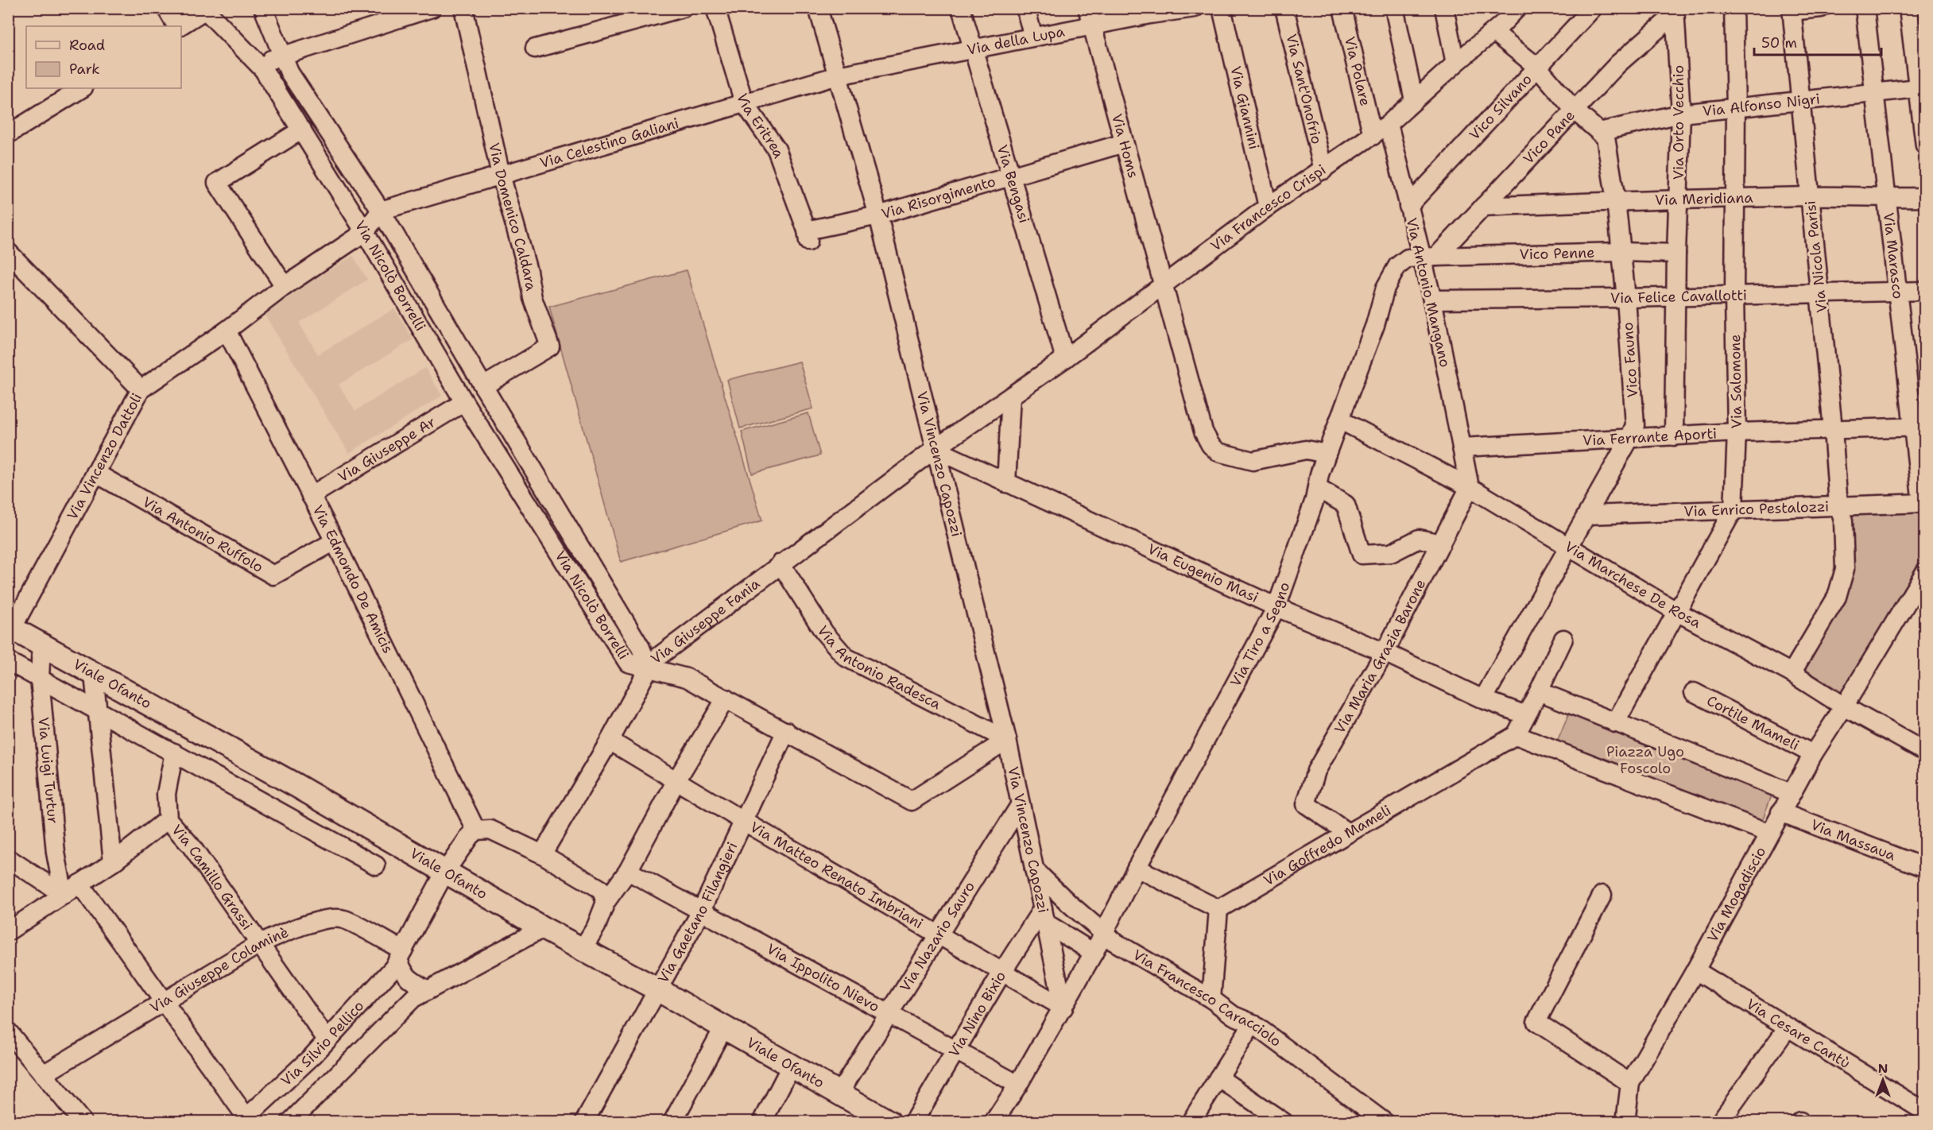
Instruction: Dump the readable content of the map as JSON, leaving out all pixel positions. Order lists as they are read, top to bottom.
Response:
{
  "streets": {
    "main road": ["Viale Ofanto"],
    "street": [
      "Via della Lupa",
      "Via Polare",
      "Via Sant'Onofrio",
      "Via Alfonso Nigri",
      "Via Giannini",
      "Vico Silvano",
      "Via Orto Vecchio",
      "Via Eritrea",
      "Vico Pane",
      "Via Celestino Galiani",
      "Via Homs",
      "Via Bengasi",
      "Via Risorgimento",
      "Via Meridiana",
      "Via Francesco Crispi",
      "Via Domenico Caldara",
      "Vico Penne",
      "Via Marasco",
      "Via Nicola Parisi",
      "Via Nicolò Borrelli",
      "Via Antonio Mangano",
      "Via Felice Cavallotti",
      "Vico Fauno",
      "Via Salomone",
      "Via Ferrante Aporti",
      "Via Giuseppe Ar",
      "Via Vincenzo Dattoli",
      "Via Vincenzo Capozzi",
      "Via Enrico Pestalozzi",
      "Via Antonio Ruffolo",
      "Via Eugenio Masi",
      "Via Edmondo De Amicis",
      "Via Marchese De Rosa",
      "Via Giuseppe Fania",
      "Via Tiro a Segno",
      "Via Maria Grazia Barone",
      "Via Antonio Radesca",
      "Cortile Mameli",
      "Via Luigi Turtur",
      "Via Massaua",
      "Via Goffredo Mameli",
      "Via Matteo Renato Imbriani",
      "Via Camillo Grassi",
      "Via Mogadiscio",
      "Via Gaetano Filangieri",
      "Via Nazario Sauro",
      "Via Giuseppe Colaminè",
      "Via Ippolito Nievo",
      "Via Francesco Caracciolo",
      "Via Nino Bixio",
      "Via Cesare Cantù",
      "Via Silvio Pellico"
    ]
  },
  "crossings": [
    ["Via della Lupa", "Via Celestino Galiani"],
    ["Via della Lupa", "Via Homs"],
    ["Via della Lupa", "Via Bengasi"],
    ["Via della Lupa", "Via Vincenzo Capozzi"],
    ["Via Polare", "Via Francesco Crispi"],
    ["Via Sant'Onofrio", "Via Francesco Crispi"],
    ["Via Alfonso Nigri", "Via Orto Vecchio"],
    ["Via Alfonso Nigri", "Via Marasco"],
    ["Via Alfonso Nigri", "Via Nicola Parisi"],
    ["Via Alfonso Nigri", "Vico Fauno"],
    ["Via Alfonso Nigri", "Via Salomone"],
    ["Via Giannini", "Via Francesco Crispi"],
    ["Vico Silvano", "Via Antonio Mangano"],
    ["Vico Silvano", "Vico Fauno"],
    ["Via Orto Vecchio", "Vico Pane"],
    ["Via Orto Vecchio", "Via Meridiana"],
    ["Via Orto Vecchio", "Vico Penne"],
    ["Via Orto Vecchio", "Via Felice Cavallotti"],
    ["Via Orto Vecchio", "Via Ferrante Aporti"],
    ["Via Eritrea", "Via Celestino Galiani"],
    ["Via Eritrea", "Via Risorgimento"],
    ["Vico Pane", "Via Meridiana"],
    ["Vico Pane", "Vico Penne"],
    ["Vico Pane", "Via Antonio Mangano"],
    ["Vico Pane", "Vico Fauno"],
    ["Vico Pane", "Via Tiro a Segno"],
    ["Via Celestino Galiani", "Via Domenico Caldara"],
    ["Via Celestino Galiani", "Via Nicolò Borrelli"],
    ["Via Celestino Galiani", "Via Vincenzo Dattoli"],
    ["Via Celestino Galiani", "Via Vincenzo Capozzi"],
    ["Via Homs", "Via Risorgimento"],
    ["Via Homs", "Via Francesco Crispi"],
    ["Via Homs", "Via Tiro a Segno"],
    ["Via Bengasi", "Via Risorgimento"],
    ["Via Bengasi", "Via Francesco Crispi"],
    ["Via Risorgimento", "Via Vincenzo Capozzi"],
    ["Via Meridiana", "Via Marasco"],
    ["Via Meridiana", "Via Nicola Parisi"],
    ["Via Meridiana", "Vico Fauno"],
    ["Via Meridiana", "Via Salomone"],
    ["Via Francesco Crispi", "Via Antonio Mangano"],
    ["Via Francesco Crispi", "Vico Fauno"],
    ["Via Francesco Crispi", "Via Vincenzo Capozzi"],
    ["Via Francesco Crispi", "Via Eugenio Masi"],
    ["Via Francesco Crispi", "Via Giuseppe Fania"],
    ["Via Domenico Caldara", "Via Nicolò Borrelli"],
    ["Vico Penne", "Via Antonio Mangano"],
    ["Vico Penne", "Vico Fauno"],
    ["Vico Penne", "Via Tiro a Segno"],
    ["Via Marasco", "Via Felice Cavallotti"],
    ["Via Marasco", "Via Ferrante Aporti"],
    ["Via Marasco", "Via Enrico Pestalozzi"],
    ["Via Nicola Parisi", "Via Felice Cavallotti"],
    ["Via Nicola Parisi", "Via Ferrante Aporti"],
    ["Via Nicola Parisi", "Via Enrico Pestalozzi"],
    ["Via Nicola Parisi", "Via Marchese De Rosa"],
    ["Via Nicolò Borrelli", "Via Giuseppe Ar"],
    ["Via Nicolò Borrelli", "Via Vincenzo Dattoli"],
    ["Via Nicolò Borrelli", "Via Giuseppe Fania"],
    ["Via Antonio Mangano", "Via Felice Cavallotti"],
    ["Via Antonio Mangano", "Via Ferrante Aporti"],
    ["Via Antonio Mangano", "Via Tiro a Segno"],
    ["Via Felice Cavallotti", "Vico Fauno"],
    ["Via Felice Cavallotti", "Via Salomone"],
    ["Vico Fauno", "Via Ferrante Aporti"],
    ["Vico Fauno", "Via Enrico Pestalozzi"],
    ["Vico Fauno", "Via Eugenio Masi"],
    ["Vico Fauno", "Via Marchese De Rosa"],
    ["Via Salomone", "Via Ferrante Aporti"],
    ["Via Salomone", "Via Enrico Pestalozzi"],
    ["Via Salomone", "Via Marchese De Rosa"],
    ["Via Giuseppe Ar", "Via Edmondo De Amicis"],
    ["Via Vincenzo Dattoli", "Via Antonio Ruffolo"],
    ["Via Vincenzo Dattoli", "Via Edmondo De Amicis"],
    ["Via Vincenzo Dattoli", "Viale Ofanto"],
    ["Via Vincenzo Capozzi", "Via Eugenio Masi"],
    ["Via Vincenzo Capozzi", "Via Giuseppe Fania"],
    ["Via Vincenzo Capozzi", "Via Tiro a Segno"],
    ["Via Vincenzo Capozzi", "Via Antonio Radesca"],
    ["Via Vincenzo Capozzi", "Via Matteo Renato Imbriani"],
    ["Via Vincenzo Capozzi", "Via Nazario Sauro"],
    ["Via Vincenzo Capozzi", "Via Francesco Caracciolo"],
    ["Via Vincenzo Capozzi", "Via Nino Bixio"],
    ["Via Antonio Ruffolo", "Via Edmondo De Amicis"],
    ["Via Eugenio Masi", "Via Giuseppe Fania"],
    ["Via Eugenio Masi", "Via Tiro a Segno"],
    ["Via Eugenio Masi", "Via Maria Grazia Barone"],
    ["Via Edmondo De Amicis", "Via Silvio Pellico"],
    ["Via Marchese De Rosa", "Via Tiro a Segno"],
    ["Via Marchese De Rosa", "Via Maria Grazia Barone"],
    ["Via Marchese De Rosa", "Via Mogadiscio"],
    ["Via Giuseppe Fania", "Via Antonio Radesca"],
    ["Via Giuseppe Fania", "Via Matteo Renato Imbriani"],
    ["Via Tiro a Segno", "Via Matteo Renato Imbriani"],
    ["Via Tiro a Segno", "Via Ippolito Nievo"],
    ["Via Tiro a Segno", "Via Francesco Caracciolo"],
    ["Via Maria Grazia Barone", "Via Goffredo Mameli"],
    ["Viale Ofanto", "Via Luigi Turtur"],
    ["Viale Ofanto", "Via Gaetano Filangieri"],
    ["Viale Ofanto", "Via Nazario Sauro"],
    ["Viale Ofanto", "Via Silvio Pellico"],
    ["Cortile Mameli", "Via Mogadiscio"],
    ["Via Massaua", "Via Mogadiscio"],
    ["Via Matteo Renato Imbriani", "Via Gaetano Filangieri"],
    ["Via Matteo Renato Imbriani", "Via Nazario Sauro"],
    ["Via Matteo Renato Imbriani", "Via Nino Bixio"],
    ["Via Camillo Grassi", "Via Giuseppe Colaminè"],
    ["Via Camillo Grassi", "Via Silvio Pellico"],
    ["Via Mogadiscio", "Via Cesare Cantù"],
    ["Via Gaetano Filangieri", "Via Ippolito Nievo"],
    ["Via Nazario Sauro", "Via Ippolito Nievo"],
    ["Via Giuseppe Colaminè", "Via Silvio Pellico"],
    ["Via Ippolito Nievo", "Via Nino Bixio"]
  ],
  "parks": ["Piazza Ugo Foscolo"],
  "legend": ["Road", "Park"],
  "scale_bar": "50 m",
  "north": "top"
}
